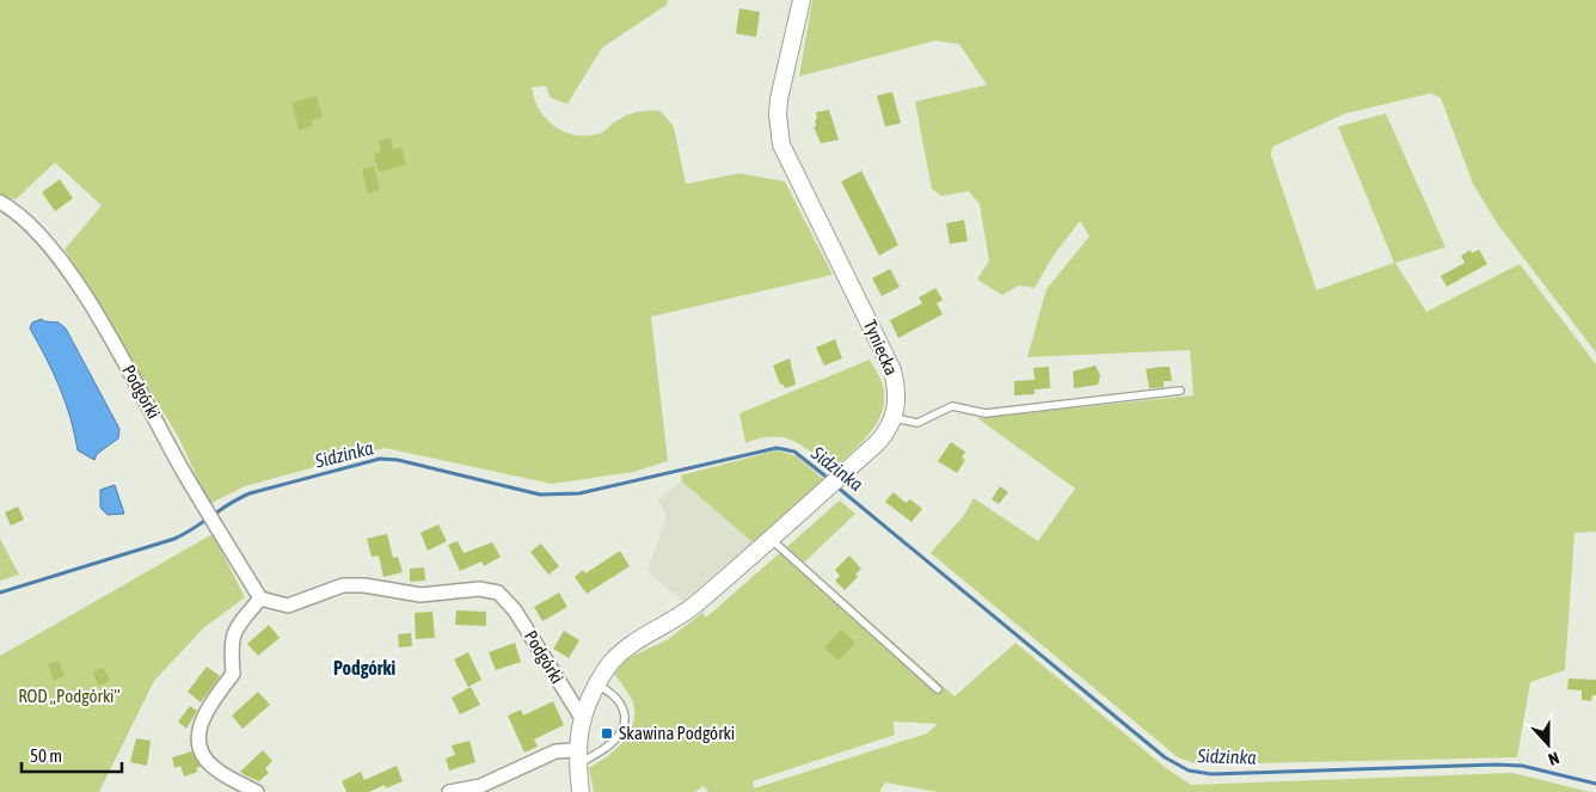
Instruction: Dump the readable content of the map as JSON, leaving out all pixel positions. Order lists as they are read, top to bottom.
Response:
{
  "streets": {
    "street": ["Tyniecka", "Podgórki"]
  },
  "crossings": [
    ["Tyniecka", "Podgórki"]
  ],
  "districts": ["Podgórki"],
  "water": ["Sidzinka"],
  "parks": ["ROD „Podgórki”"],
  "places": {
    "transit": ["Skawina Podgórki"]
  },
  "scale_bar": "50 m",
  "north": "bottom"
}
